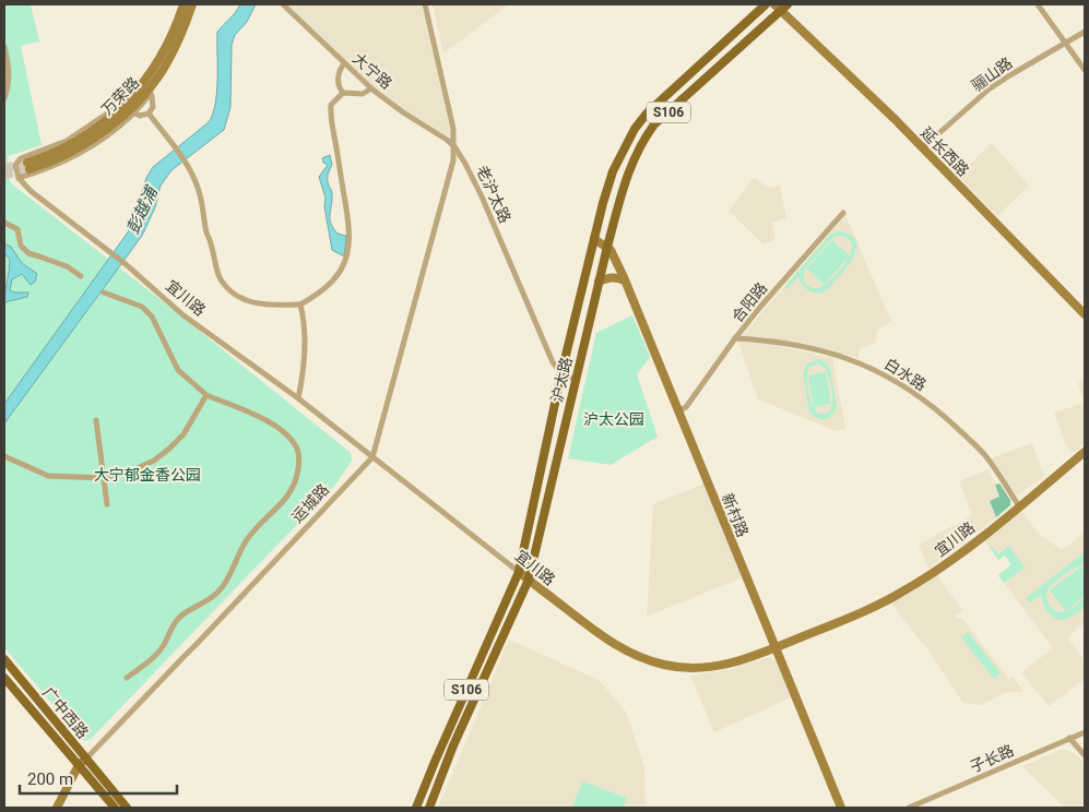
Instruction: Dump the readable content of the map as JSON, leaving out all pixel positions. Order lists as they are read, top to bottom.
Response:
{
  "streets": {
    "main road": ["S106", "沪太路", "广中西路"],
    "street": [
      "大宁路",
      "骊山路",
      "万荣路",
      "延长西路",
      "老沪太路",
      "宜川路",
      "合阳路",
      "白水路",
      "运城路",
      "新村路",
      "子长路"
    ]
  },
  "crossings": [
    ["大宁路", "老沪太路"],
    ["大宁路", "运城路"],
    ["骊山路", "延长西路"],
    ["延长西路", "沪太路"],
    ["老沪太路", "沪太路"],
    ["老沪太路", "运城路"],
    ["宜川路", "白水路"],
    ["宜川路", "沪太路"],
    ["宜川路", "运城路"],
    ["宜川路", "新村路"],
    ["合阳路", "白水路"],
    ["合阳路", "新村路"],
    ["沪太路", "新村路"],
    ["运城路", "广中西路"]
  ],
  "water": ["彭越浦"],
  "parks": ["沪太公园", "大宁郁金香公园"],
  "scale_bar": "200 m"
}
